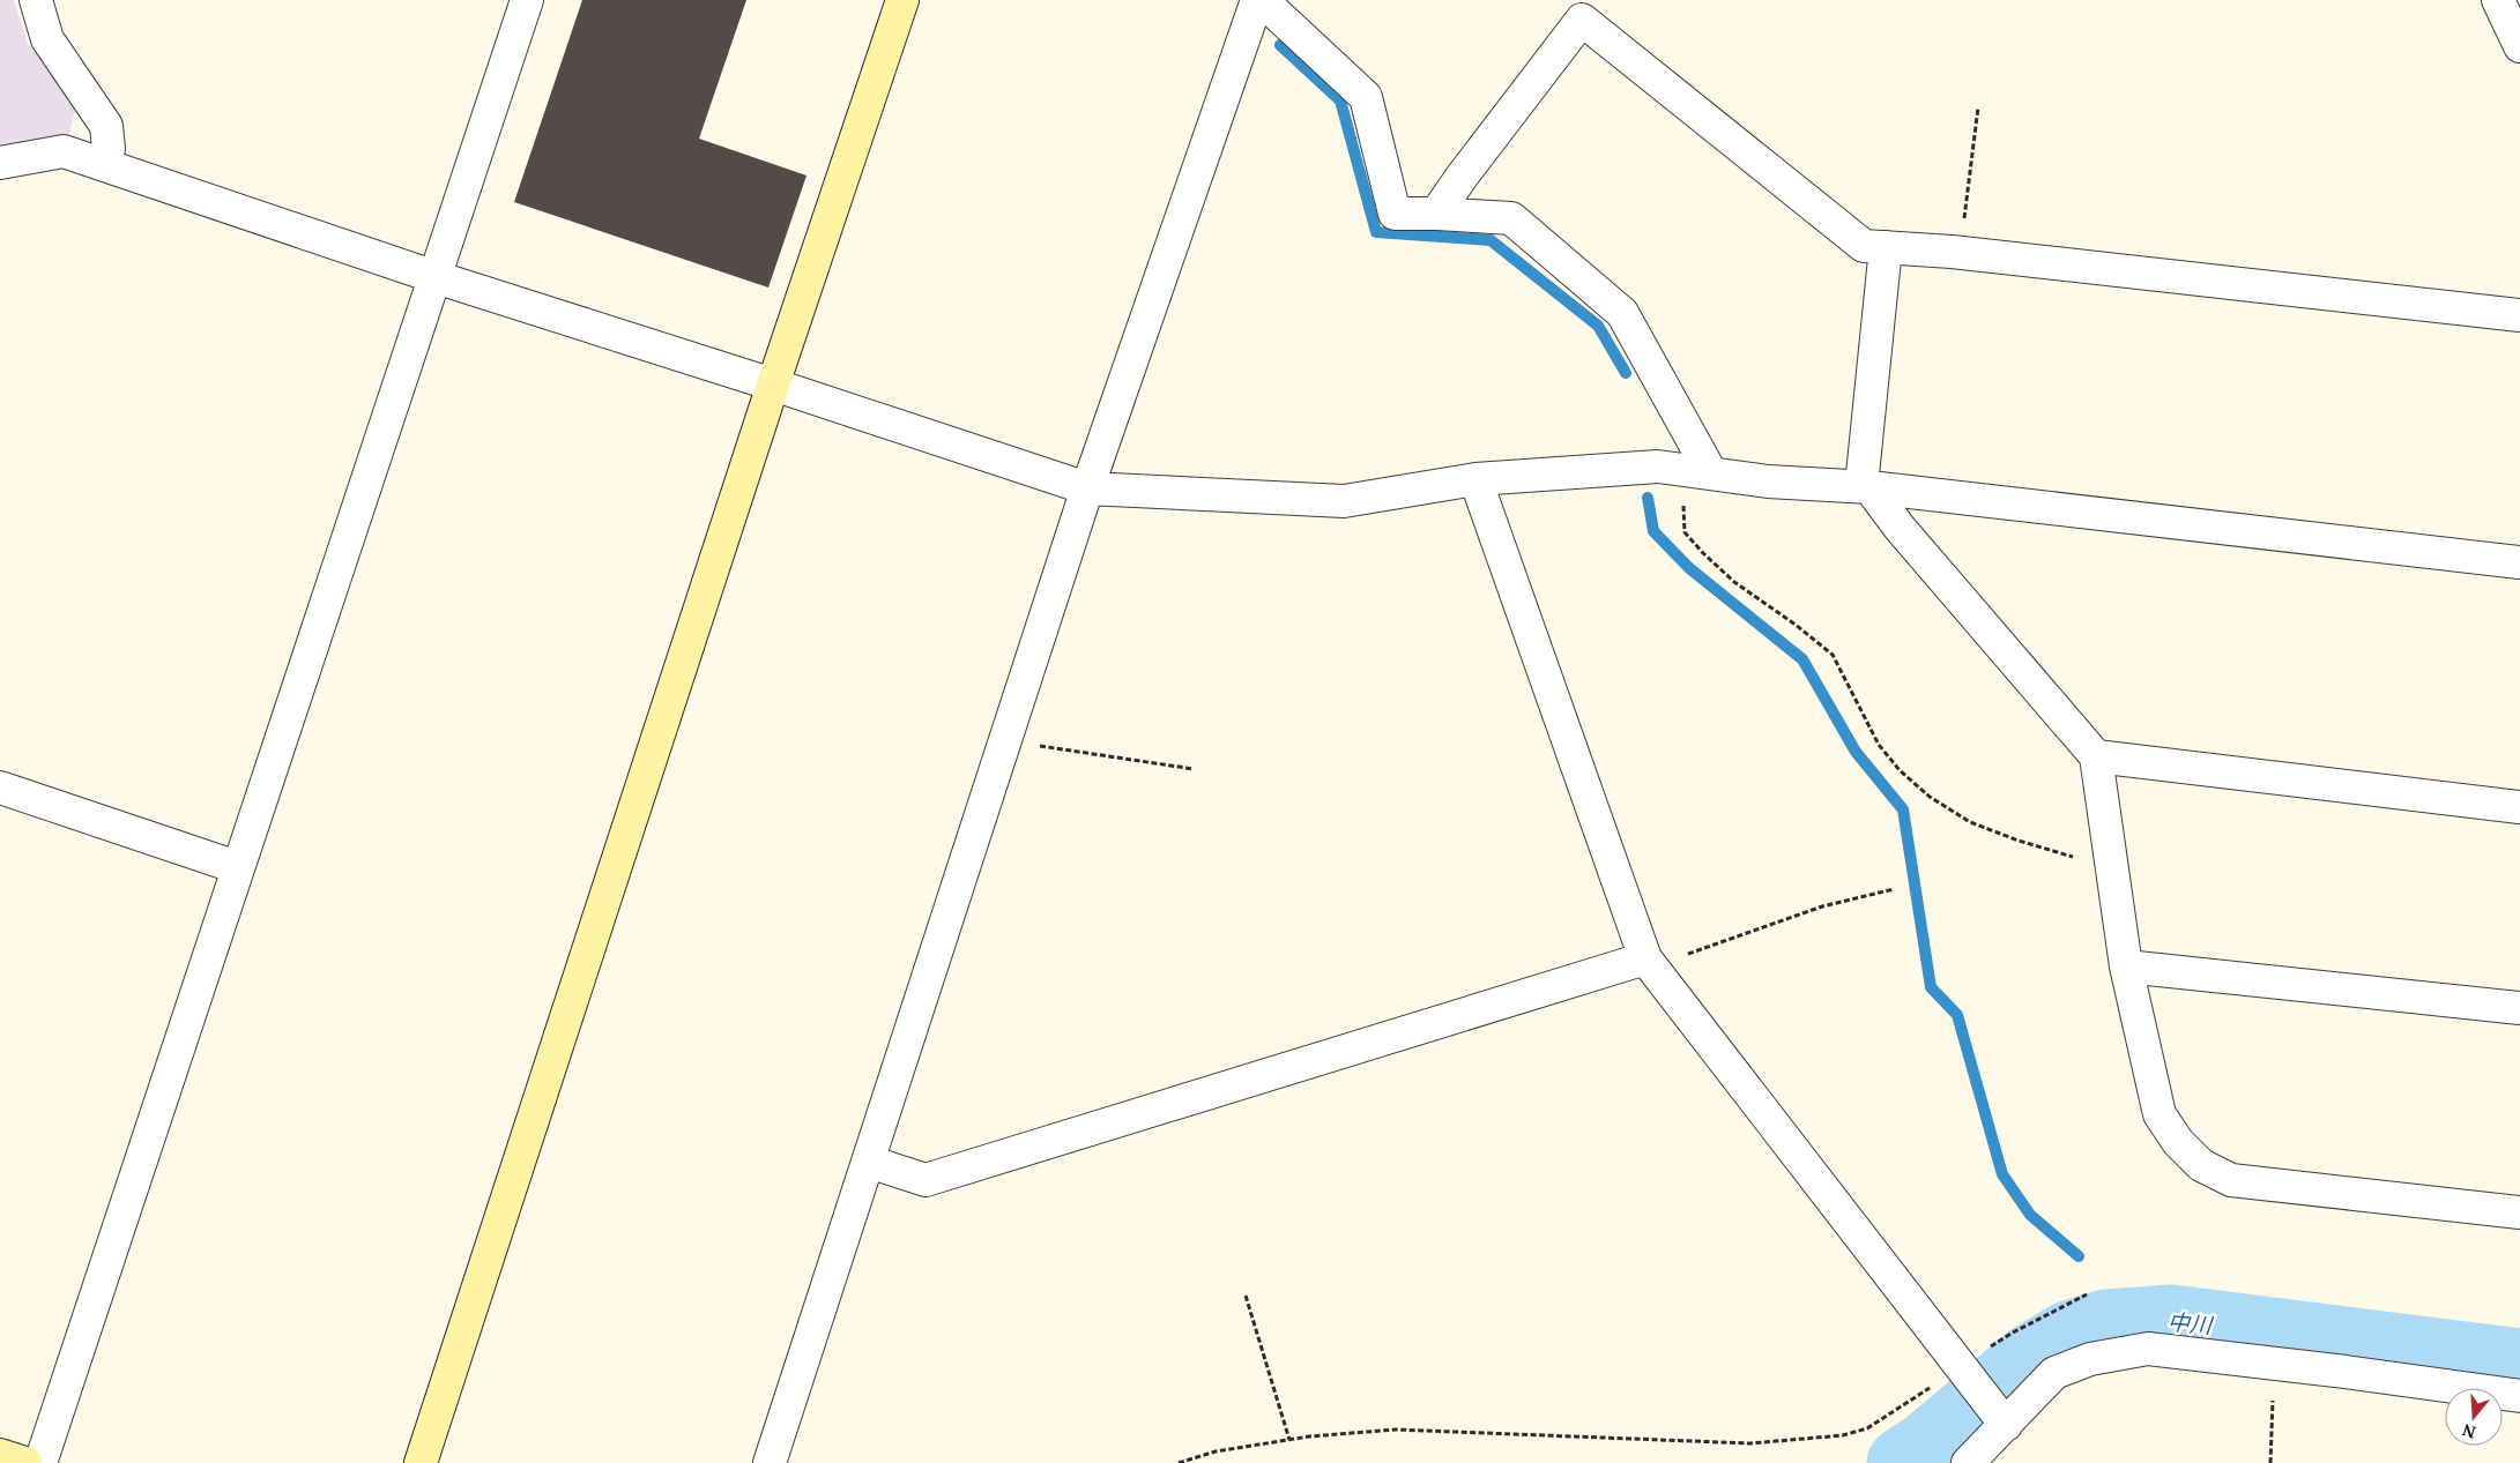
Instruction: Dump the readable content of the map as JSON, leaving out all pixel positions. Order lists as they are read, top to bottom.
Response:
{
  "water": ["中川"],
  "north": "bottom"
}
